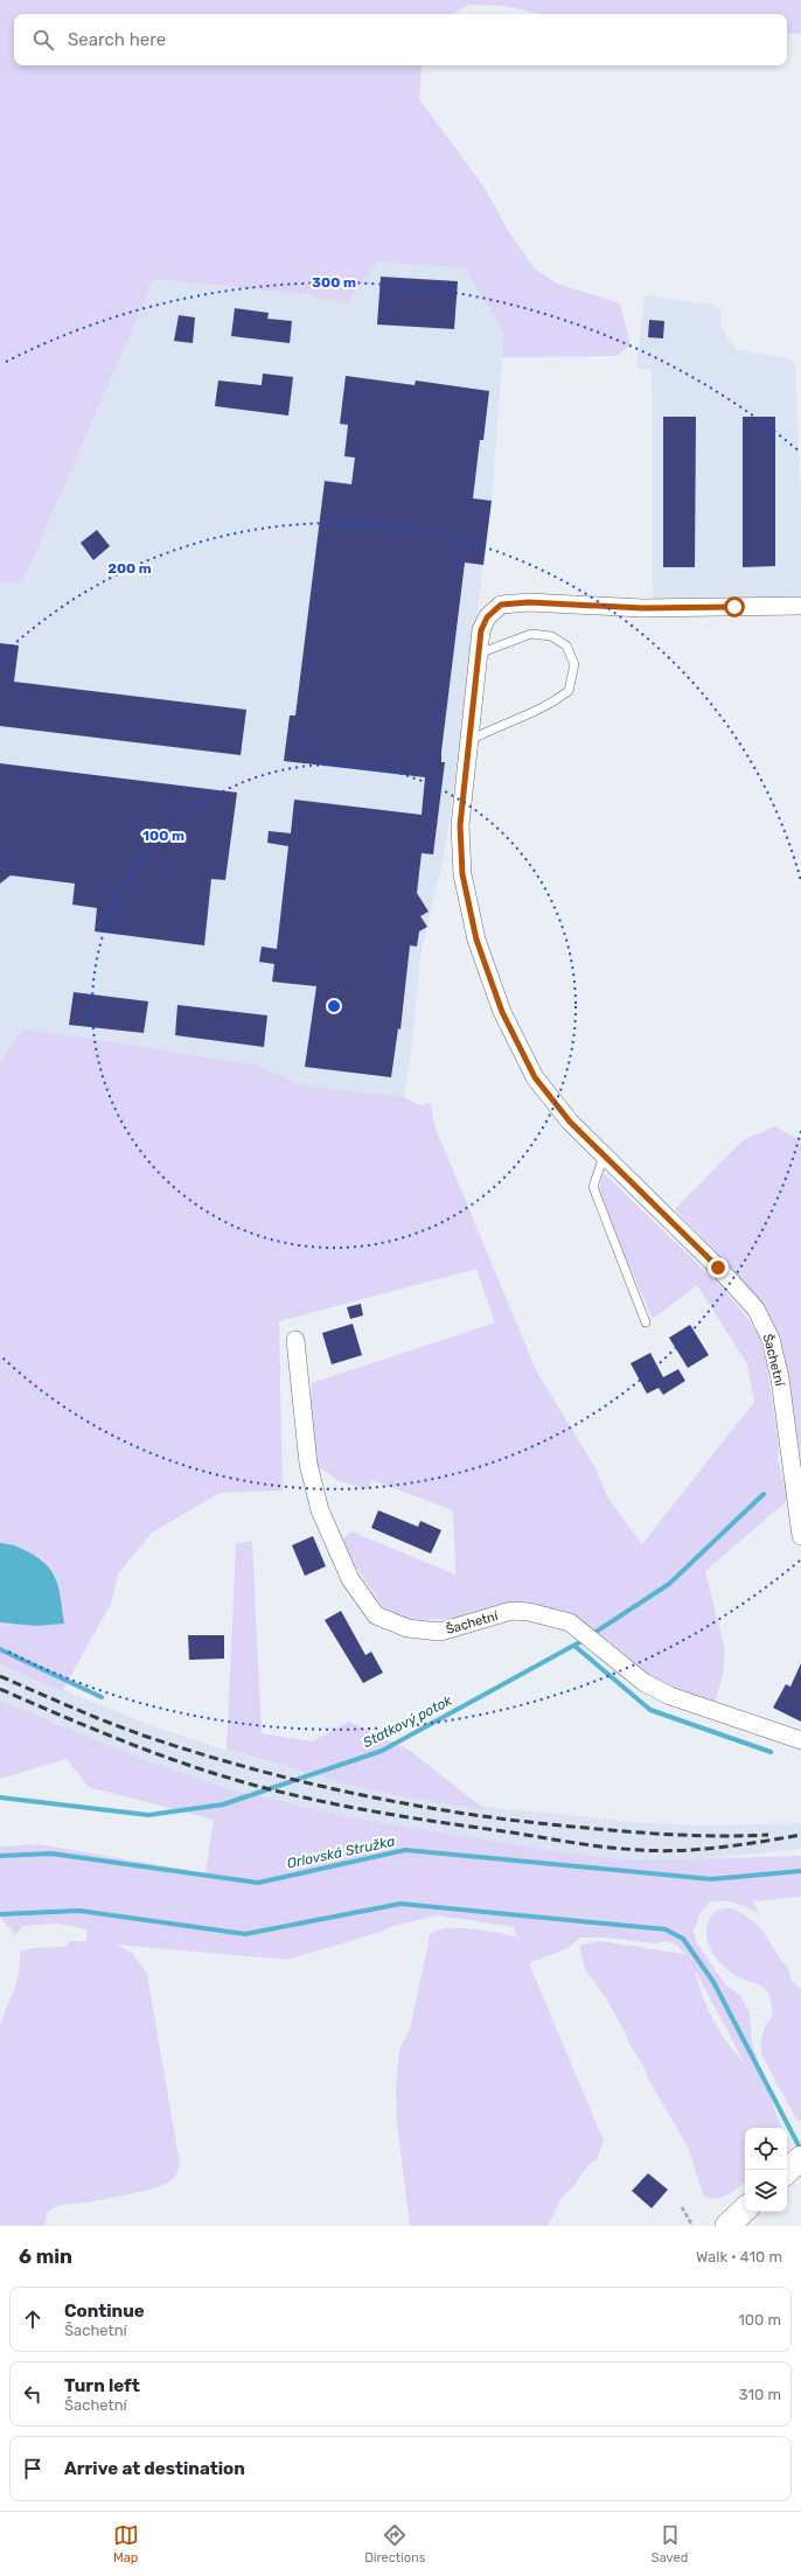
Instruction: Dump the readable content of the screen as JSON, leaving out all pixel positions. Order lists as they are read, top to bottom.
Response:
{
  "streets": {
    "street": ["Šachetní"]
  },
  "water": ["Statkový potok", "Orlovská Stružka"],
  "page": {
    "search": "Search here",
    "heading": ["6 min", "Walk · 410 m"],
    "list": [
      ["Continue", "Šachetní", "100 m"],
      ["Turn left", "Šachetní", "310 m"],
      "Arrive at destination"
    ],
    "nav": ["Map", "Directions", "Saved"]
  },
  "rings": ["300 m", "200 m", "100 m"]
}
